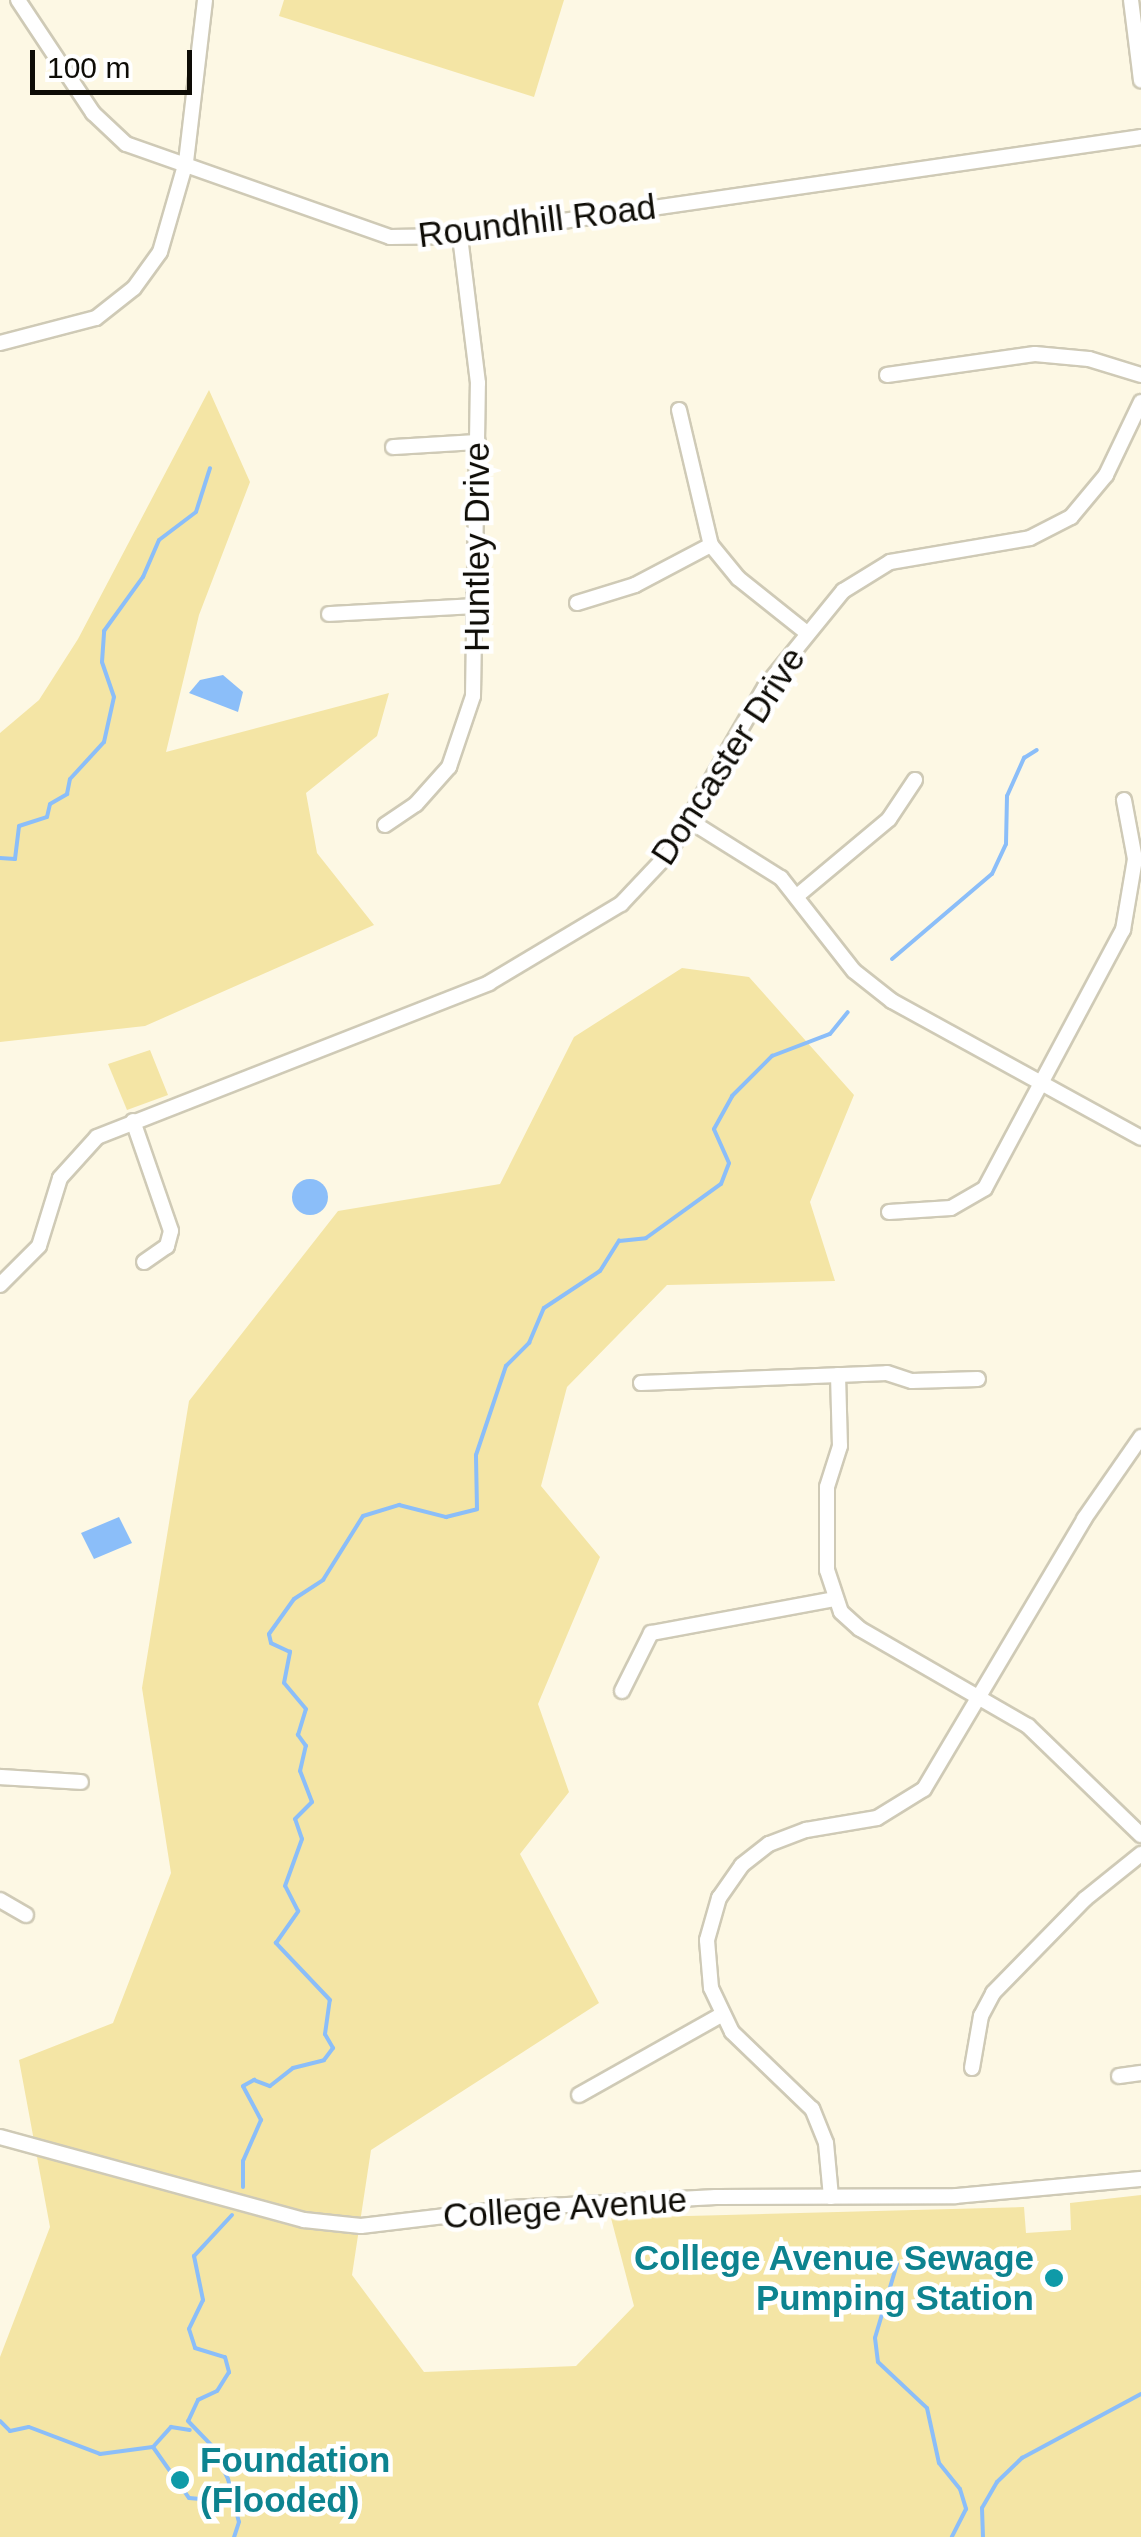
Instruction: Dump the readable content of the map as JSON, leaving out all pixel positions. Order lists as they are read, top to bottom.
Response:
{
  "streets": {
    "street": [
      "Roundhill Road",
      "Huntley Drive",
      "Doncaster Drive",
      "College Avenue"
    ]
  },
  "crossings": [
    ["Roundhill Road", "Huntley Drive"]
  ],
  "places": ["College Avenue Sewage Pumping Station", "Foundation (Flooded)"],
  "scale_bar": "100 m"
}
